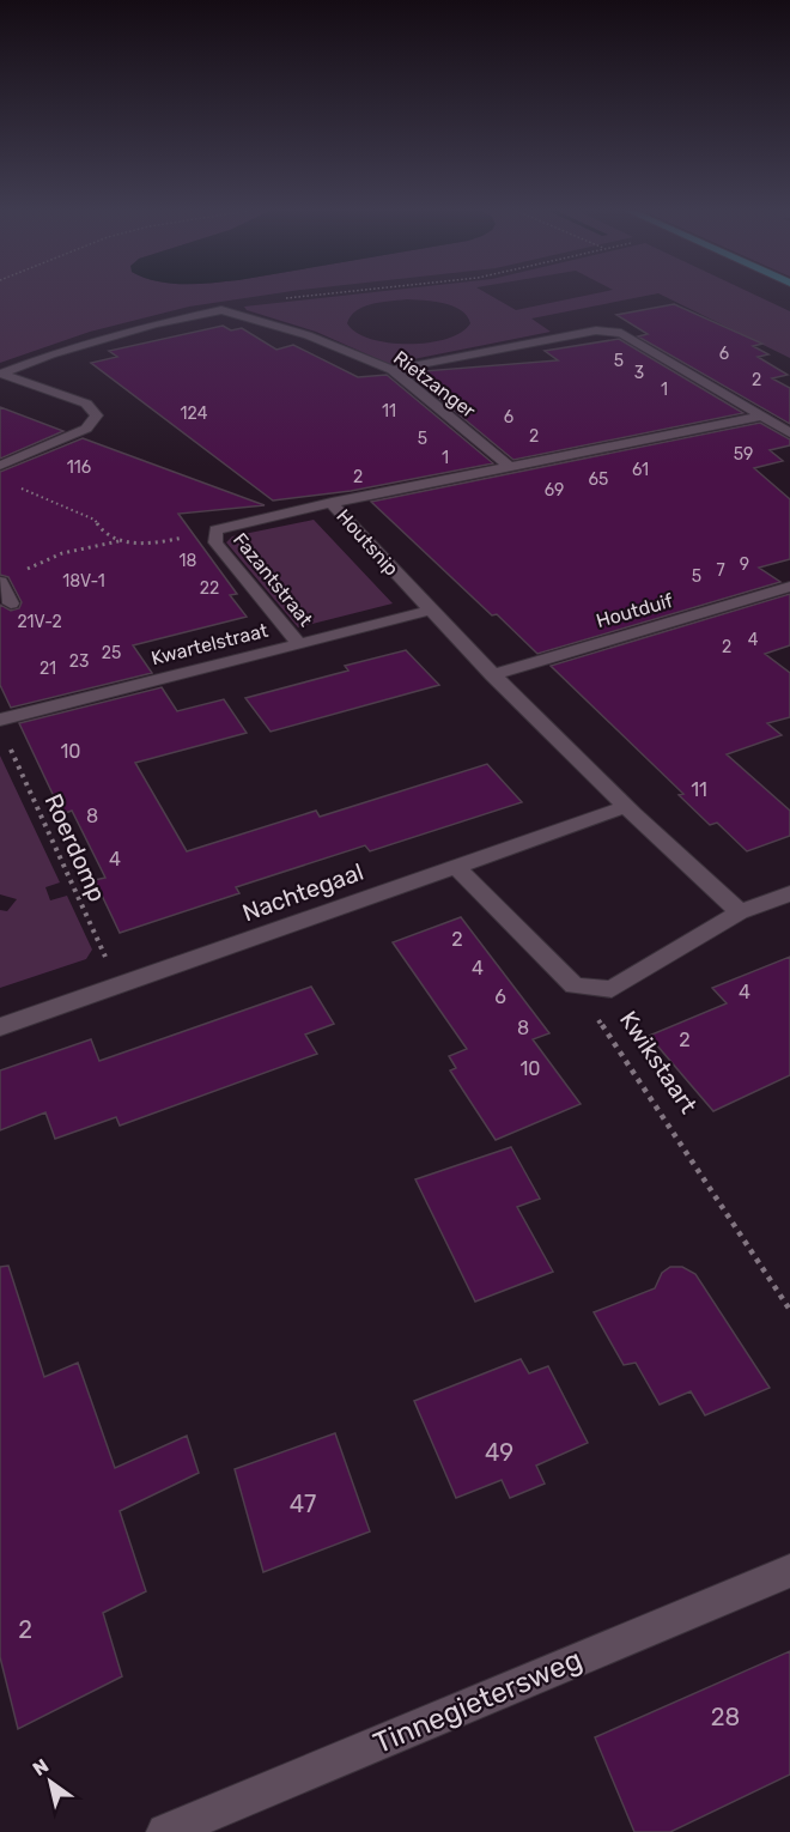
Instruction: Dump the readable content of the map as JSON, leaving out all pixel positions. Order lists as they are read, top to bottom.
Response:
{
  "streets": {
    "street": [
      "Rietzanger",
      "Houtsnip",
      "Fazantstraat",
      "Houtduif",
      "Kwartelstraat",
      "Nachtegaal",
      "Tinnegietersweg"
    ],
    "path": ["Roerdomp", "Kwikstaart"]
  },
  "crossings": [
    ["Rietzanger", "Houtsnip"],
    ["Houtsnip", "Fazantstraat"],
    ["Houtsnip", "Houtduif"],
    ["Houtsnip", "Kwartelstraat"],
    ["Houtsnip", "Nachtegaal"],
    ["Fazantstraat", "Kwartelstraat"],
    ["Roerdomp", "Nachtegaal"]
  ],
  "house_numbers": [
    "6",
    "5",
    "3",
    "2",
    "1",
    "11",
    "124",
    "6",
    "2",
    "5",
    "59",
    "1",
    "116",
    "61",
    "2",
    "65",
    "69",
    "18",
    "9",
    "7",
    "5",
    "18V-1",
    "22",
    "21V-2",
    "4",
    "2",
    "25",
    "23",
    "21",
    "10",
    "11",
    "8",
    "4",
    "2",
    "4",
    "4",
    "6",
    "8",
    "2",
    "10",
    "49",
    "47",
    "2",
    "28"
  ],
  "north": "top left"
}
